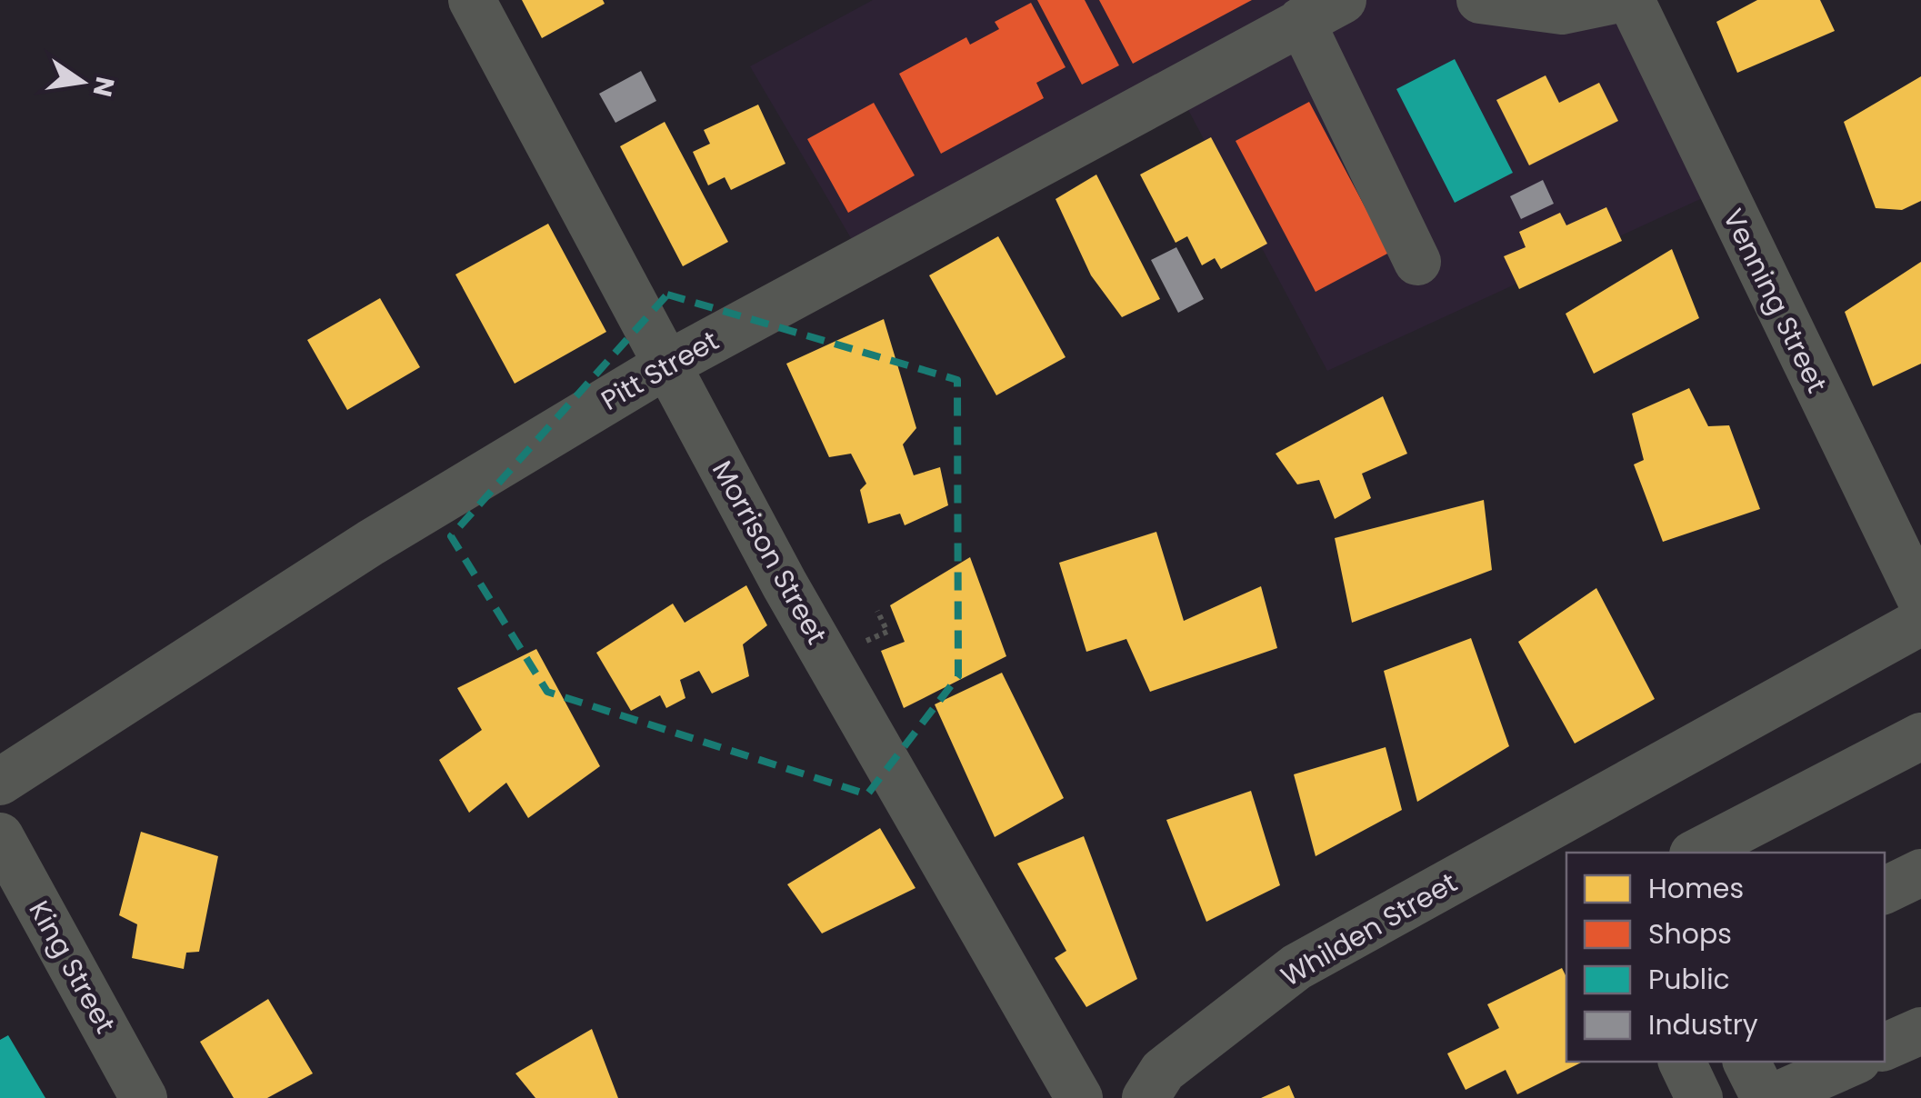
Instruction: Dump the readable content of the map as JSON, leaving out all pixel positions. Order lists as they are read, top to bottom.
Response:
{
  "streets": {
    "street": [
      "Venning Street",
      "Pitt Street",
      "Morrison Street",
      "Whilden Street",
      "King Street"
    ]
  },
  "crossings": [
    ["Pitt Street", "Morrison Street"]
  ],
  "legend": [
    "Homes",
    "Shops",
    "Public",
    "Industry"
  ],
  "north": "right"
}
